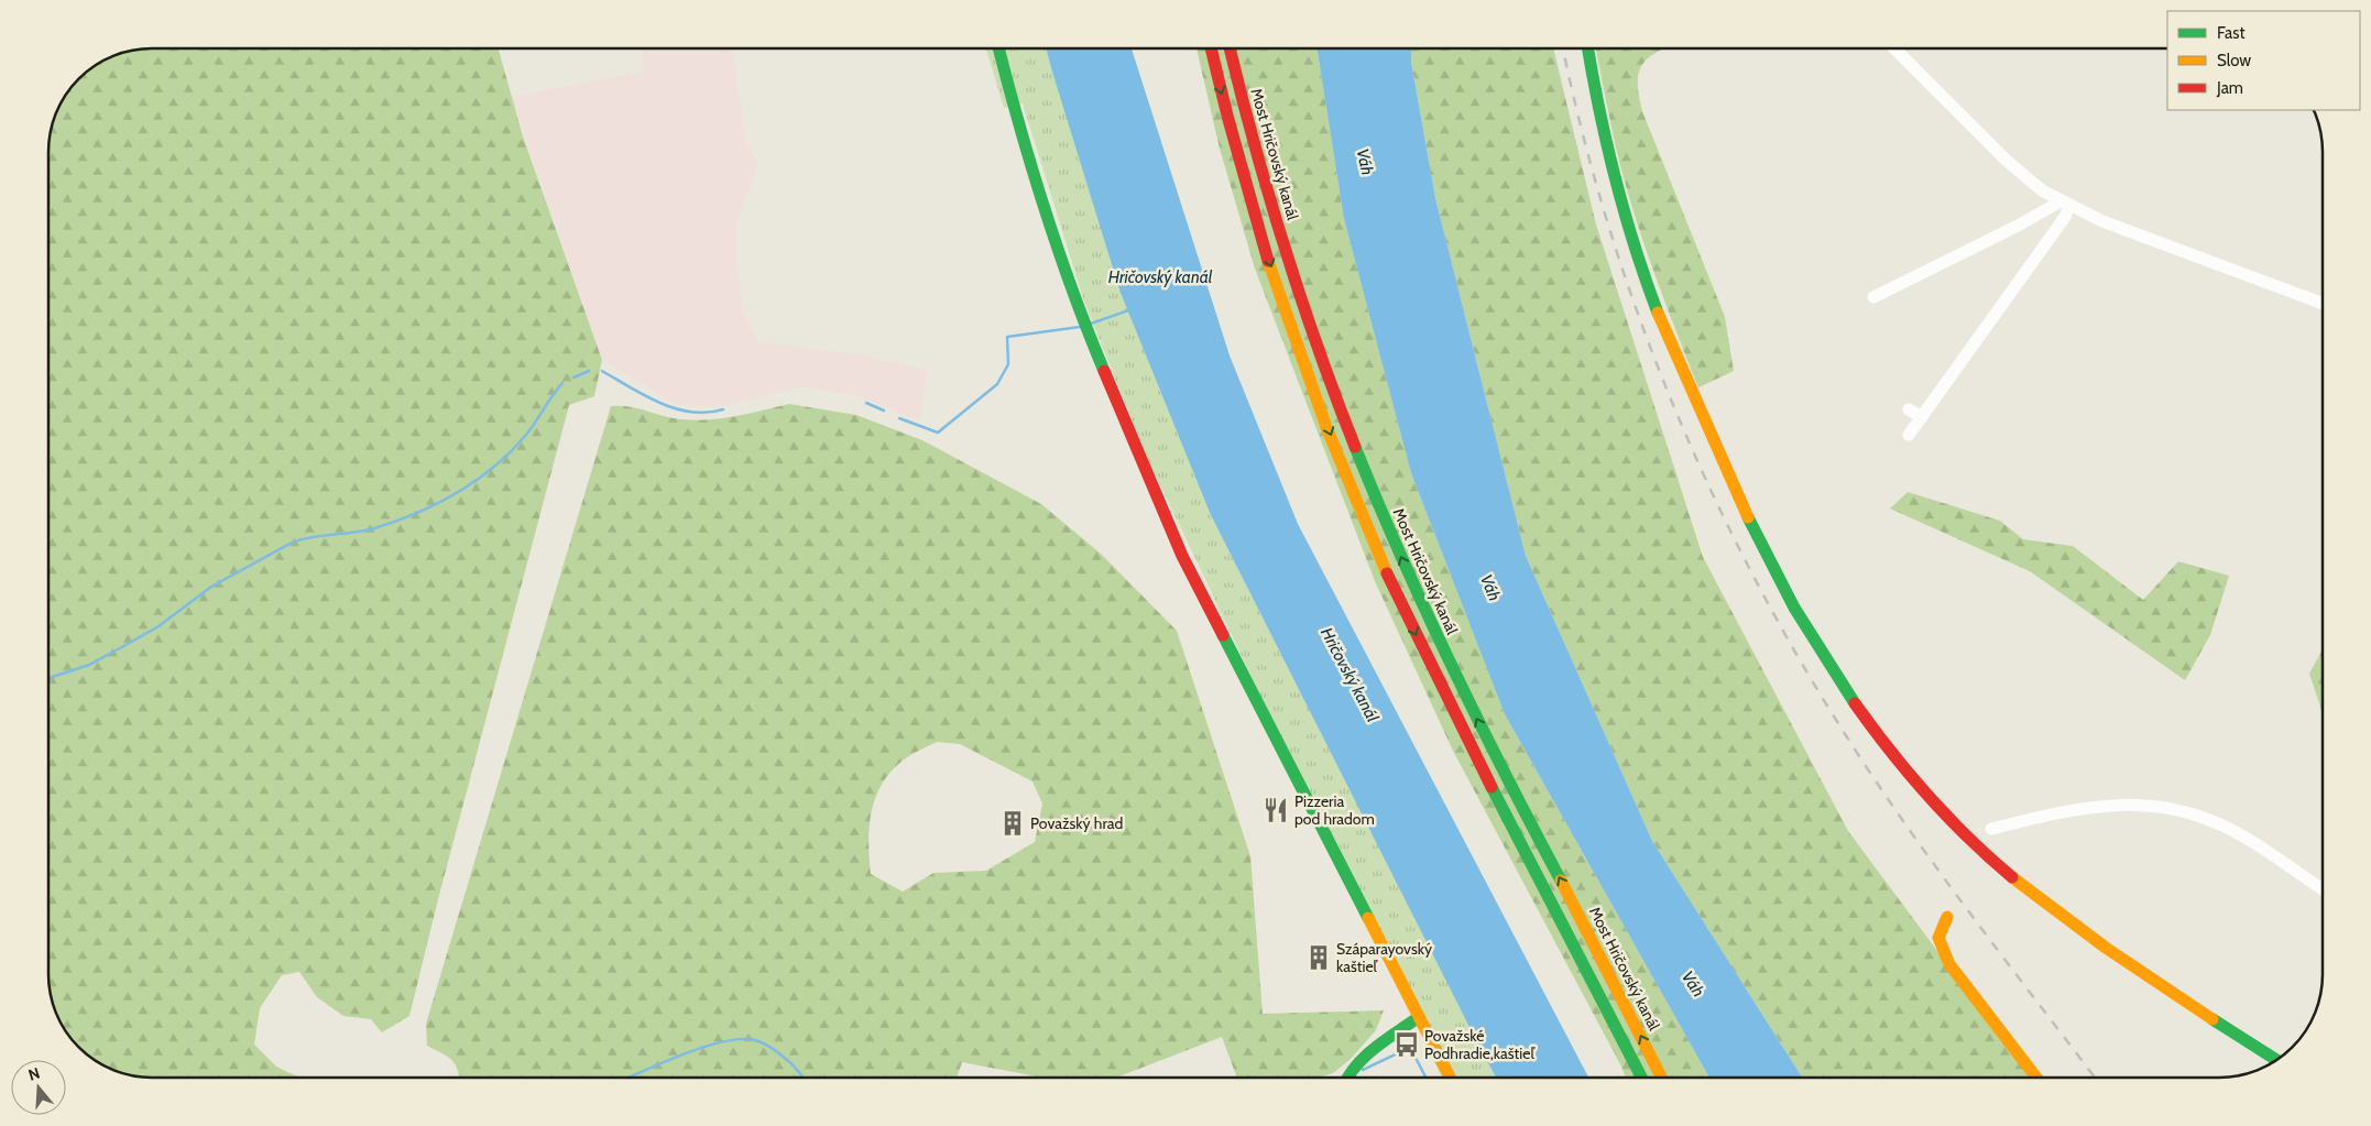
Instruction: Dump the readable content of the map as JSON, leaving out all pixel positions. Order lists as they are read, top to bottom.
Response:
{
  "streets": {
    "main road": ["Most Hričovský kanál"]
  },
  "water": ["Váh", "Hričovský kanál"],
  "places": {
    "restaurant": ["Pizzeria pod hradom"],
    "building": ["Považský hrad", "Száparayovský kaštieľ"],
    "bus stop": ["Považské Podhradie,kaštieľ"]
  },
  "legend": ["Fast", "Slow", "Jam"],
  "north": "top"
}
